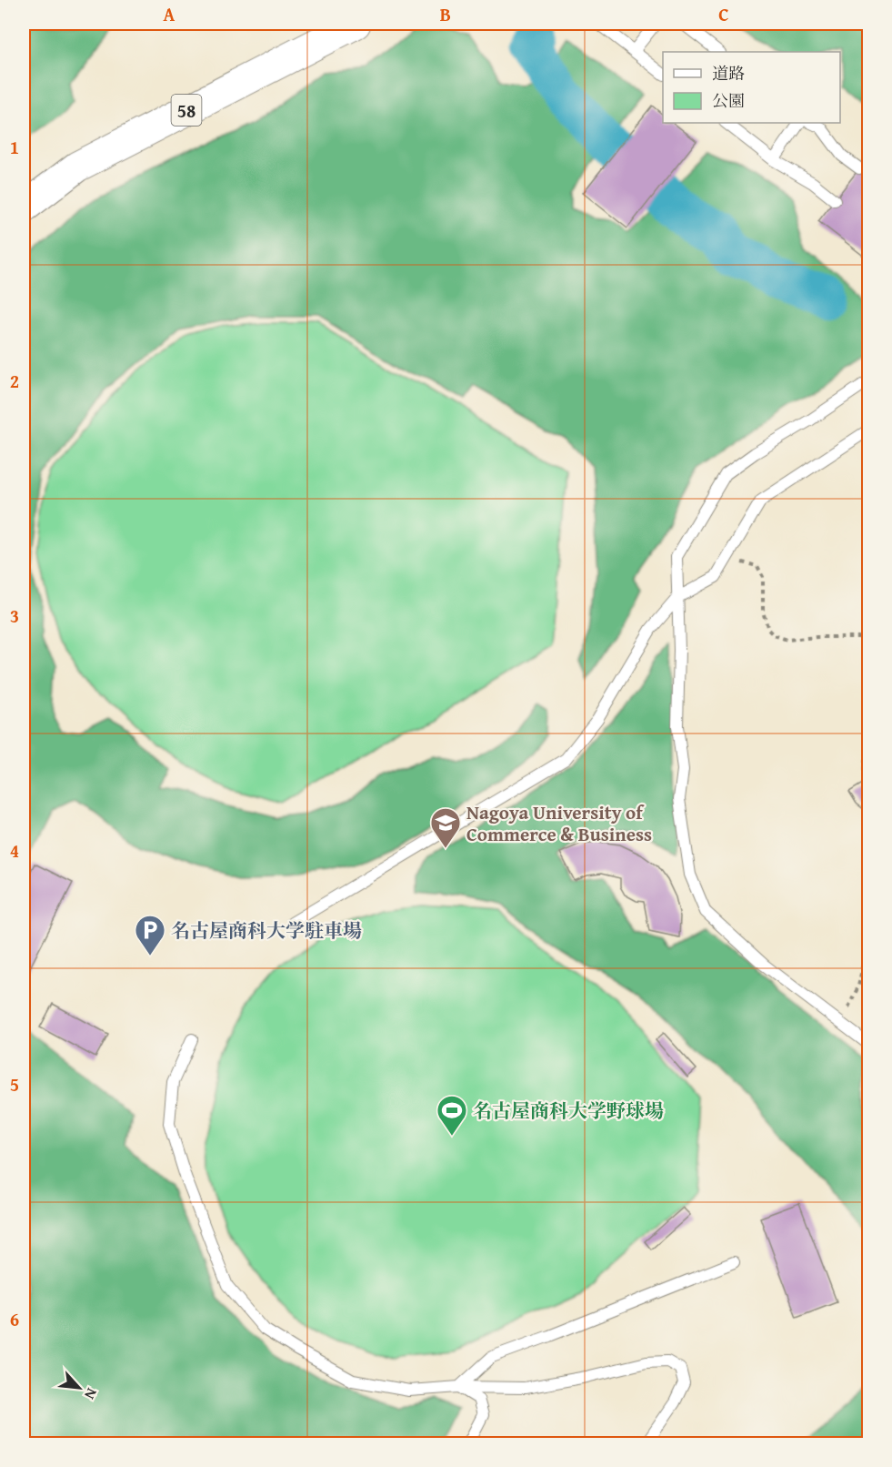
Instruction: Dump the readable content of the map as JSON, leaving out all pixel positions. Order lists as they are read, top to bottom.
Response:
{
  "streets": {
    "main road": ["58"]
  },
  "places": {
    "school or university": ["Nagoya University of Commerce & Business"],
    "parking": ["名古屋商科大学駐車場"],
    "sports": ["名古屋商科大学野球場"]
  },
  "legend": ["道路", "公園"],
  "north": "bottom right",
  "grid": {
    "columns": ["A", "B", "C"],
    "rows": [
      "1",
      "2",
      "3",
      "4",
      "5",
      "6"
    ]
  }
}
